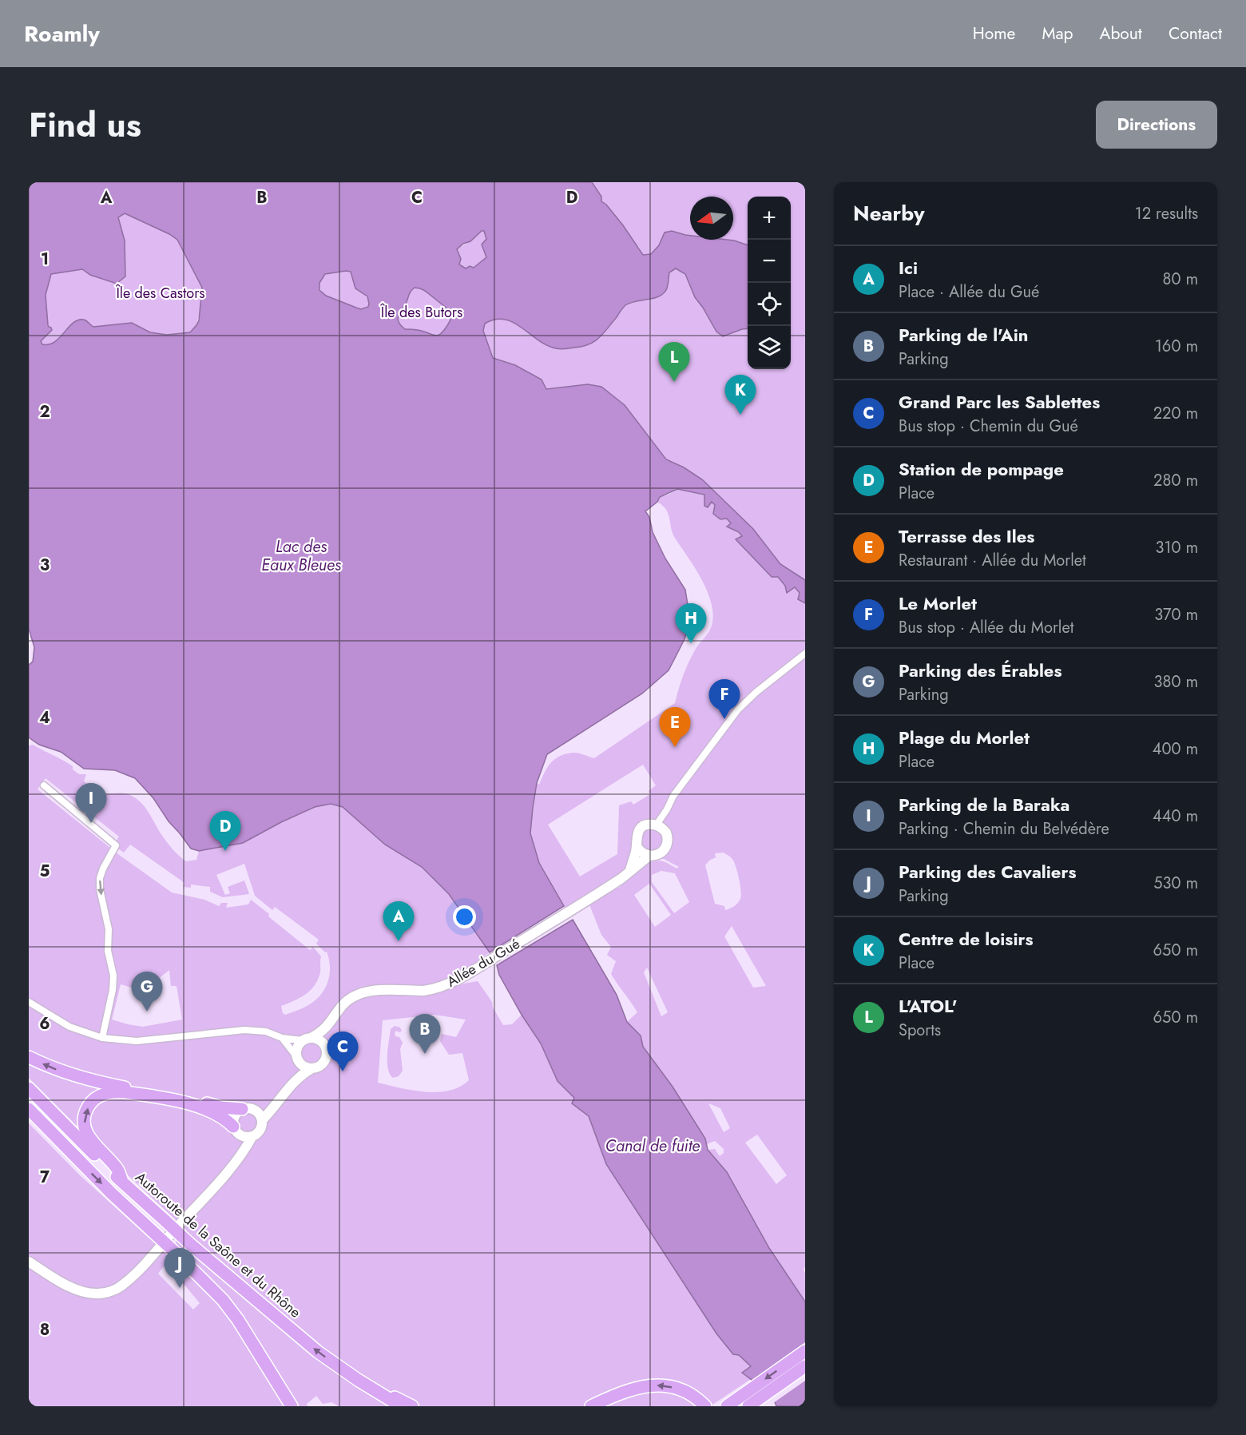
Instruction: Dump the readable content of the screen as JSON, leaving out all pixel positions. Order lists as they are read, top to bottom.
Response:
{
  "streets": {
    "highway": ["Autoroute de la Saône et du Rhône"],
    "street": ["Allée du Gué"]
  },
  "water": ["Lac des Eaux Bleues", "Canal de fuite"],
  "parks": ["Île des Castors", "Île des Butors"],
  "north": "left",
  "page": {
    "header": "Roamly",
    "nav": [
      "Home",
      "Map",
      "About",
      "Contact"
    ],
    "title": "Find us",
    "buttons": "Directions",
    "heading": ["Nearby", "12 results"],
    "map_buttons": ["+", "−"],
    "list": [
      {
        "mark": "A",
        "name": "Ici",
        "note": "Place · Allée du Gué",
        "value": "80 m"
      },
      {
        "mark": "B",
        "name": "Parking de l'Ain",
        "note": "Parking",
        "value": "160 m"
      },
      {
        "mark": "C",
        "name": "Grand Parc les Sablettes",
        "note": "Bus stop · Chemin du Gué",
        "value": "220 m"
      },
      {
        "mark": "D",
        "name": "Station de pompage",
        "note": "Place",
        "value": "280 m"
      },
      {
        "mark": "E",
        "name": "Terrasse des Iles",
        "note": "Restaurant · Allée du Morlet",
        "value": "310 m"
      },
      {
        "mark": "F",
        "name": "Le Morlet",
        "note": "Bus stop · Allée du Morlet",
        "value": "370 m"
      },
      {
        "mark": "G",
        "name": "Parking des Érables",
        "note": "Parking",
        "value": "380 m"
      },
      {
        "mark": "H",
        "name": "Plage du Morlet",
        "note": "Place",
        "value": "400 m"
      },
      {
        "mark": "I",
        "name": "Parking de la Baraka",
        "note": "Parking · Chemin du Belvédère",
        "value": "440 m"
      },
      {
        "mark": "J",
        "name": "Parking des Cavaliers",
        "note": "Parking",
        "value": "530 m"
      },
      {
        "mark": "K",
        "name": "Centre de loisirs",
        "note": "Place",
        "value": "650 m"
      },
      {
        "mark": "L",
        "name": "L'ATOL'",
        "note": "Sports",
        "value": "650 m"
      }
    ],
    "pins": [
      "L",
      "K",
      "H",
      "F",
      "E",
      "I",
      "D",
      "A",
      "G",
      "B",
      "C",
      "J"
    ]
  },
  "grid": {
    "columns": [
      "A",
      "B",
      "C",
      "D"
    ],
    "rows": [
      "1",
      "2",
      "3",
      "4",
      "5",
      "6",
      "7",
      "8"
    ]
  }
}
